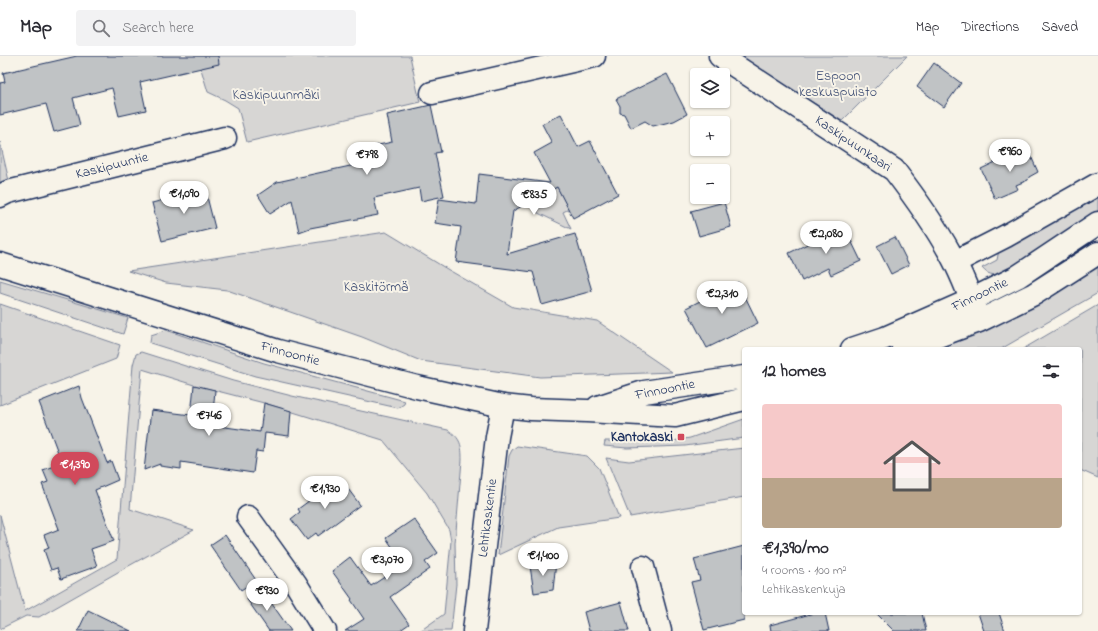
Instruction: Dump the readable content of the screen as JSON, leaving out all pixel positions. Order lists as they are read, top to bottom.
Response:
{
  "streets": {
    "main road": [
      "Kaskipuunkaari",
      "Kaskipuuntie",
      "Finnoontie",
      "Lehtikaskentie"
    ]
  },
  "crossings": [
    ["Kaskipuunkaari", "Finnoontie"],
    ["Finnoontie", "Lehtikaskentie"]
  ],
  "parks": ["Espoon keskuspuisto", "Kaskipuunmäki", "Kaskitörmä"],
  "places": {
    "transit": ["Kantokaski"]
  },
  "page": {
    "header": "Map",
    "search": "Search here",
    "nav": ["Map", "Directions", "Saved"],
    "map_buttons": ["+", "−"],
    "price": [
      "€960",
      "€798",
      "€1,090",
      "€835",
      "€2,080",
      "€2,310",
      "€746",
      "€1,390",
      "€1,930",
      "€1,400",
      "€3,070",
      "€930"
    ],
    "heading": "12 homes",
    "list": [
      {
        "name": "€1,390/mo",
        "note": "4 rooms · 100 m² · Lehtikaskenkuja"
      }
    ]
  }
}
